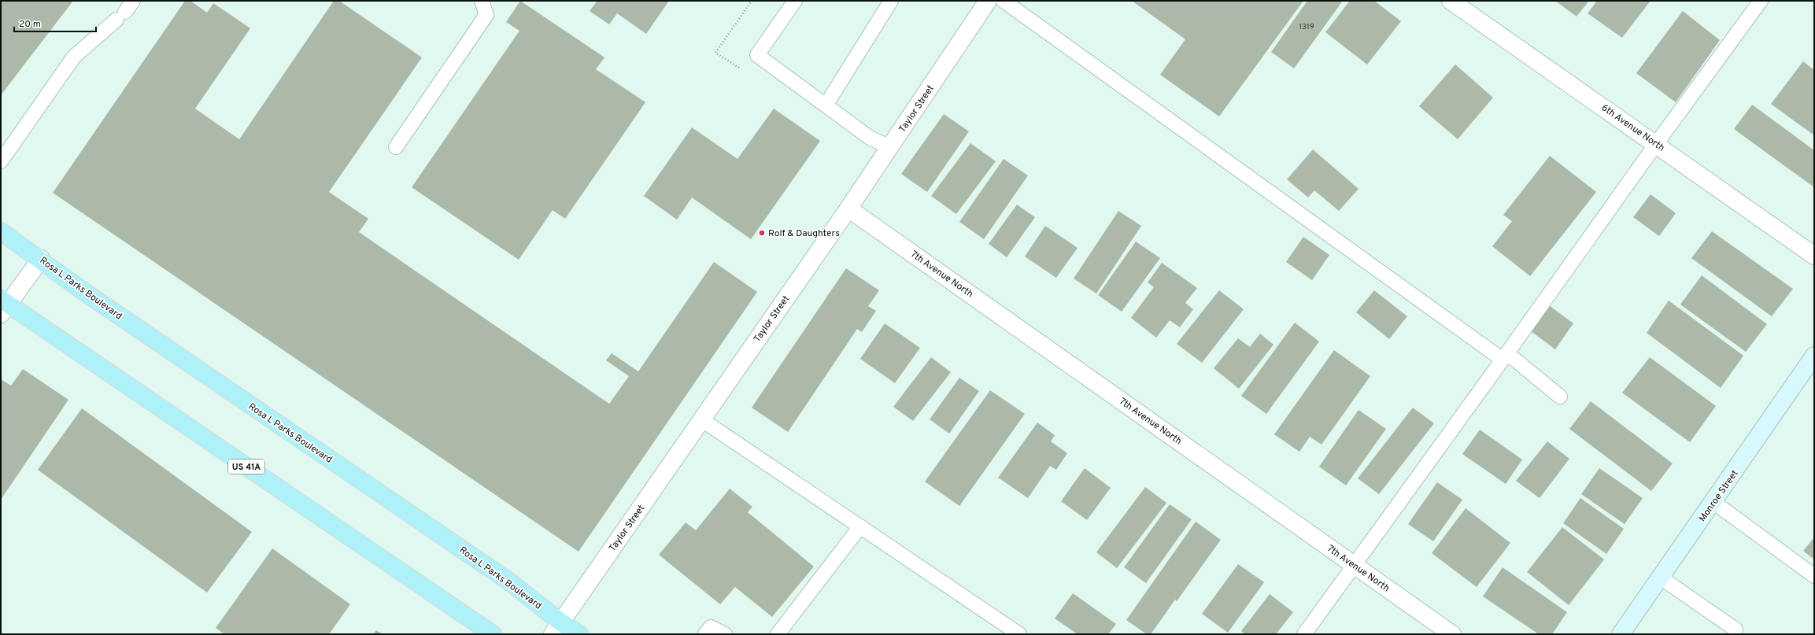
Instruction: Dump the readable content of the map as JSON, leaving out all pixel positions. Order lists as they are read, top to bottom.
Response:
{
  "streets": {
    "main road": ["Rosa L Parks Boulevard", "US 41A"],
    "street": [
      "Taylor Street",
      "6th Avenue North",
      "7th Avenue North",
      "Monroe Street"
    ]
  },
  "crossings": [
    ["Taylor Street", "7th Avenue North"],
    ["Taylor Street", "Rosa L Parks Boulevard"]
  ],
  "places": ["Rolf & Daughters"],
  "house_numbers": ["1319"],
  "scale_bar": "20 m"
}
